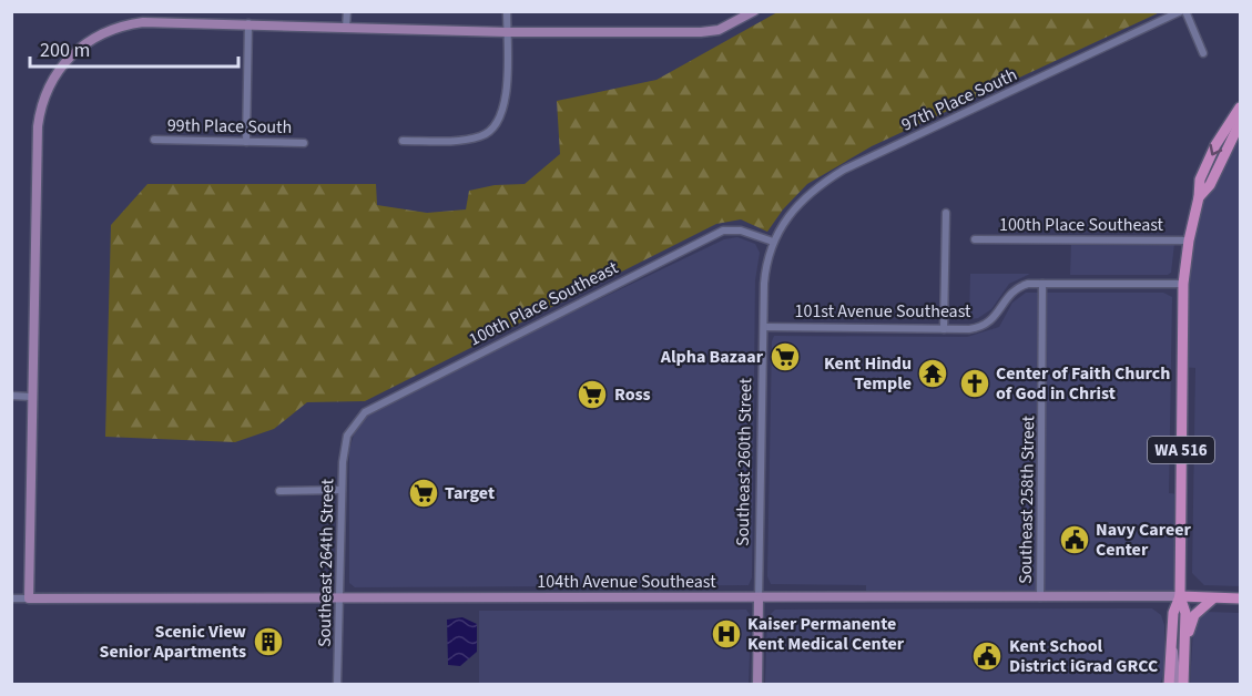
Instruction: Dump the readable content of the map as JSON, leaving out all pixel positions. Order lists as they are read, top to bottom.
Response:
{
  "streets": {
    "main road": ["WA 516", "104th Avenue Southeast"],
    "street": [
      "97th Place South",
      "99th Place South",
      "100th Place Southeast",
      "101st Avenue Southeast",
      "Southeast 260th Street",
      "Southeast 258th Street",
      "Southeast 264th Street"
    ]
  },
  "crossings": [
    ["97th Place South", "100th Place Southeast"],
    ["97th Place South", "Southeast 260th Street"],
    ["100th Place Southeast", "WA 516"],
    ["100th Place Southeast", "Southeast 260th Street"],
    ["100th Place Southeast", "Southeast 264th Street"],
    ["101st Avenue Southeast", "WA 516"],
    ["101st Avenue Southeast", "Southeast 260th Street"],
    ["101st Avenue Southeast", "Southeast 258th Street"],
    ["WA 516", "104th Avenue Southeast"],
    ["Southeast 260th Street", "104th Avenue Southeast"],
    ["Southeast 258th Street", "104th Avenue Southeast"],
    ["Southeast 264th Street", "104th Avenue Southeast"]
  ],
  "places": {
    "supermarket": ["Alpha Bazaar", "Ross", "Target"],
    "temple": ["Kent Hindu Temple"],
    "church": ["Center of Faith Church of God in Christ"],
    "public building": ["Navy Career Center", "Kent School District iGrad GRCC"],
    "hospital": ["Kaiser Permanente Kent Medical Center"],
    "building": ["Scenic View Senior Apartments"]
  },
  "scale_bar": "200 m"
}
